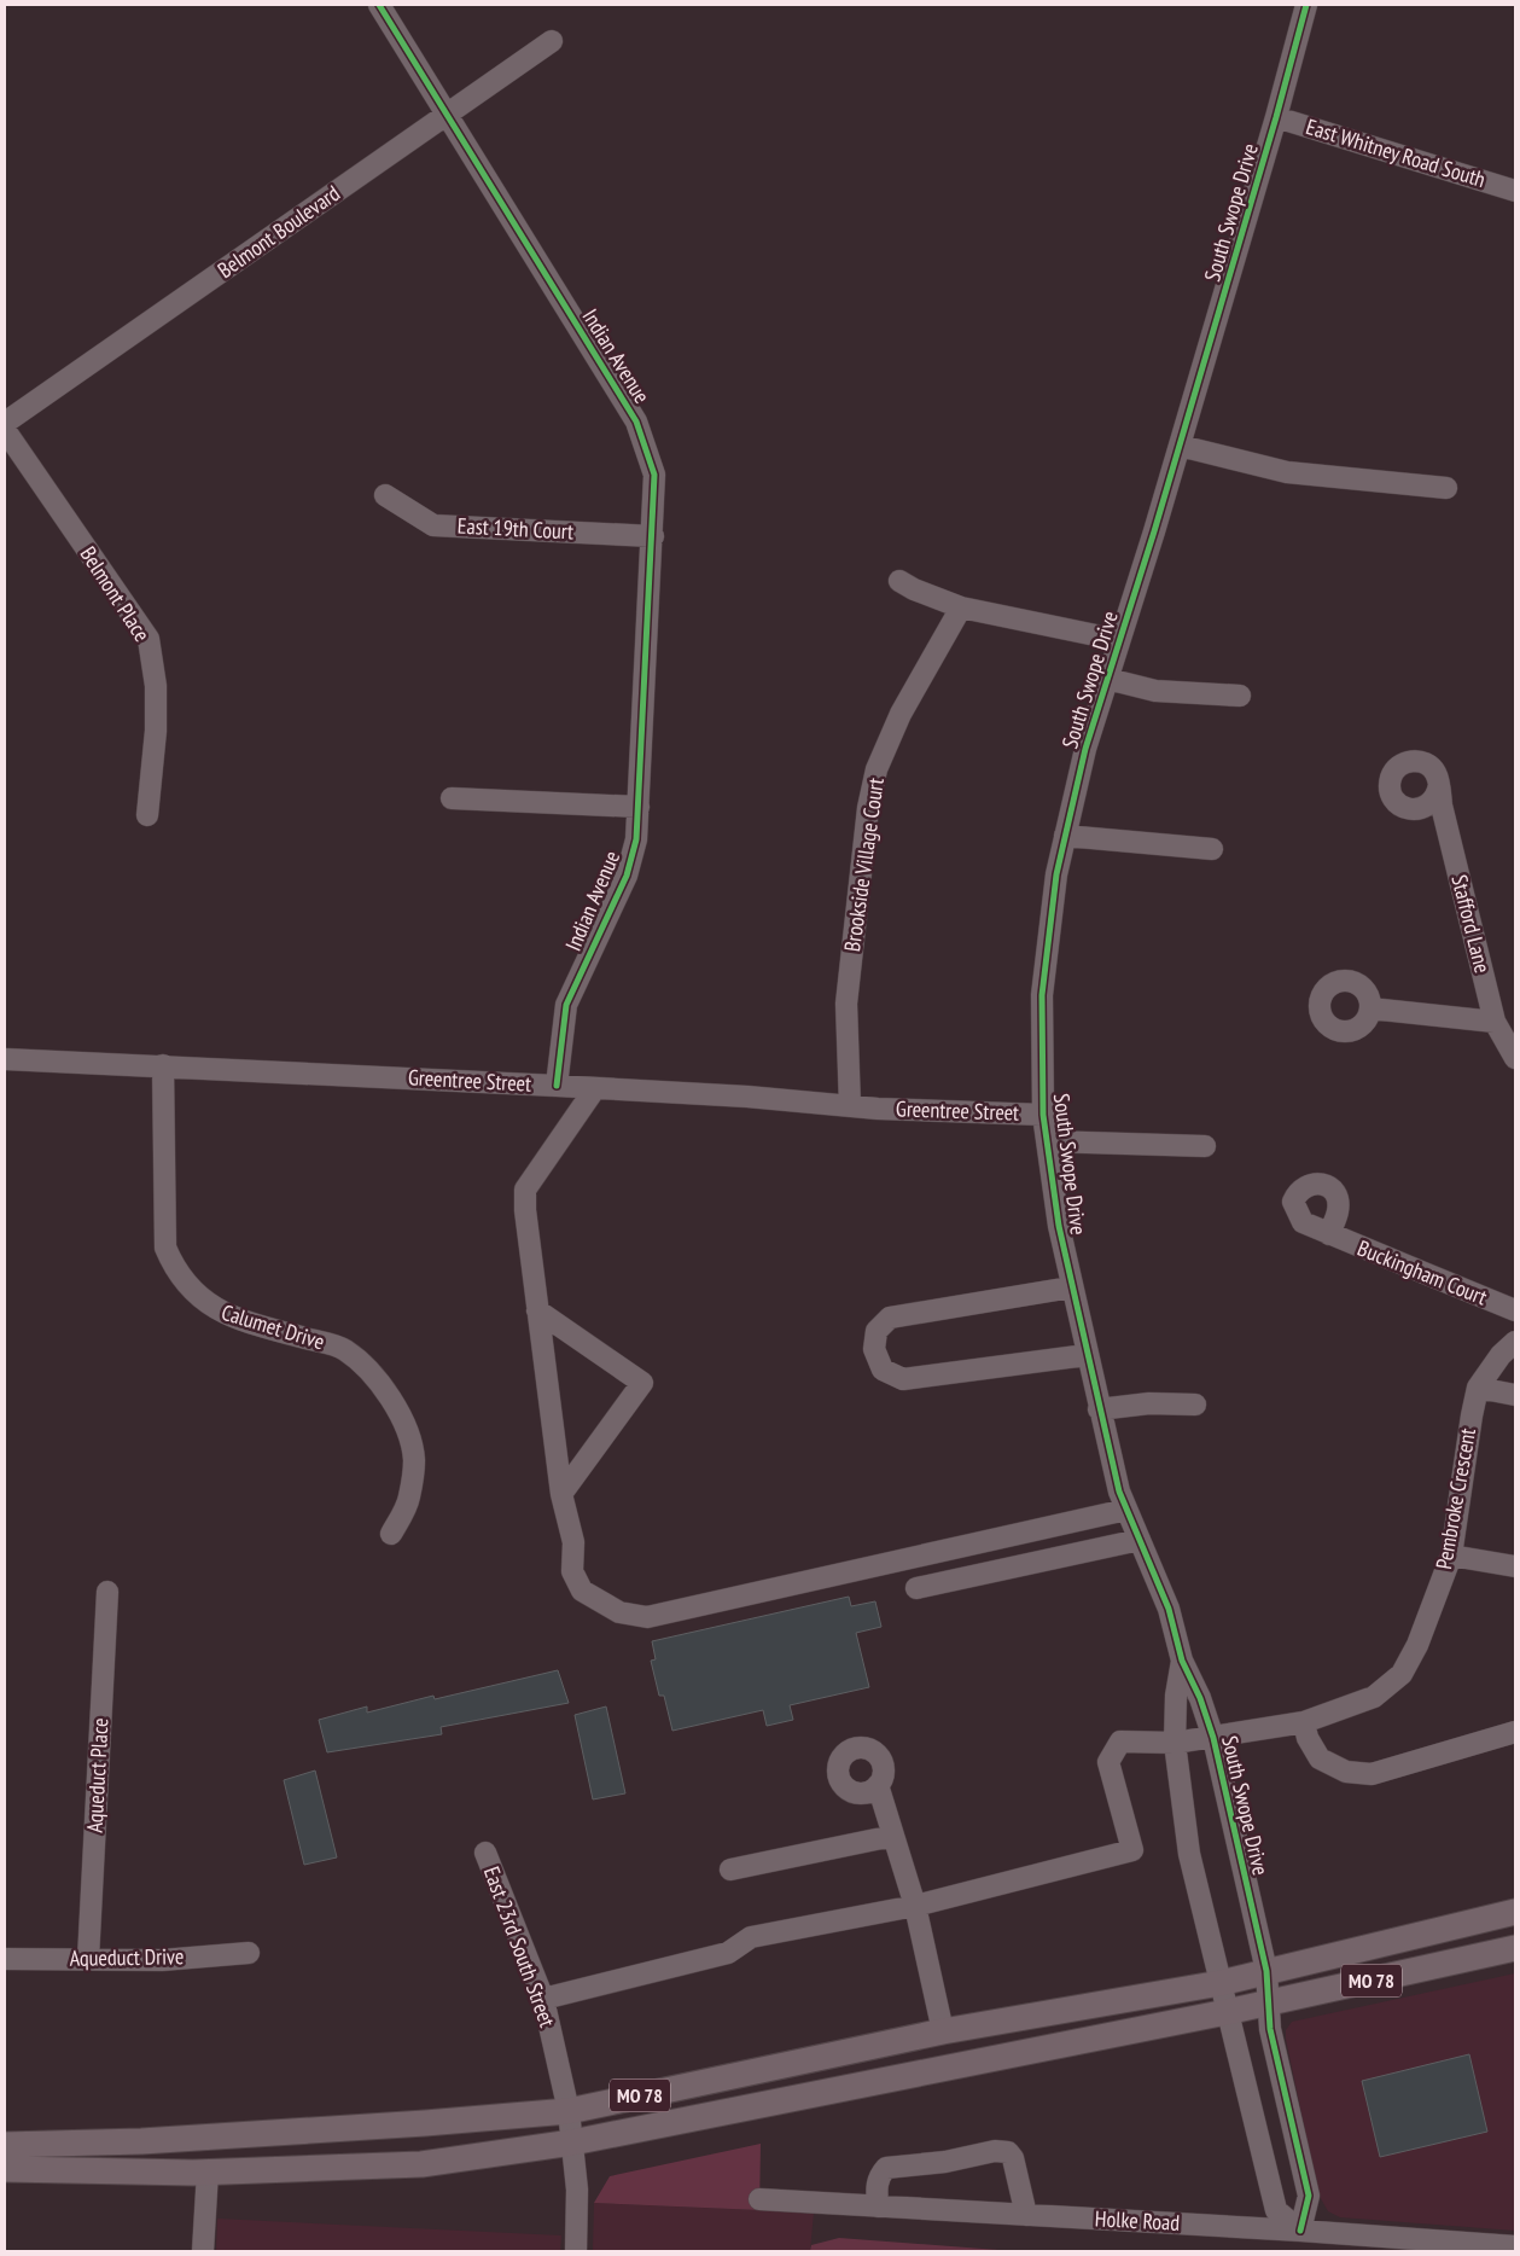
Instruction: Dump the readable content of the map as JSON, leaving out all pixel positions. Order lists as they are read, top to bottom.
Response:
{
  "streets": {
    "main road": ["MO 78"],
    "street": [
      "East Whitney Road South",
      "South Swope Drive",
      "Belmont Boulevard",
      "Indian Avenue",
      "East 19th Court",
      "Belmont Place",
      "Brookside Village Court",
      "Stafford Lane",
      "Greentree Street",
      "Buckingham Court",
      "Calumet Drive",
      "Pembroke Crescent",
      "Aqueduct Place",
      "East 23rd South Street",
      "Aqueduct Drive",
      "Holke Road"
    ]
  },
  "crossings": [
    ["East Whitney Road South", "South Swope Drive"],
    ["South Swope Drive", "Greentree Street"],
    ["South Swope Drive", "Pembroke Crescent"],
    ["South Swope Drive", "MO 78"],
    ["South Swope Drive", "Holke Road"],
    ["Belmont Boulevard", "Indian Avenue"],
    ["Indian Avenue", "East 19th Court"],
    ["Indian Avenue", "Greentree Street"],
    ["Brookside Village Court", "Greentree Street"],
    ["Greentree Street", "Calumet Drive"],
    ["Aqueduct Place", "Aqueduct Drive"],
    ["East 23rd South Street", "MO 78"]
  ]
}
